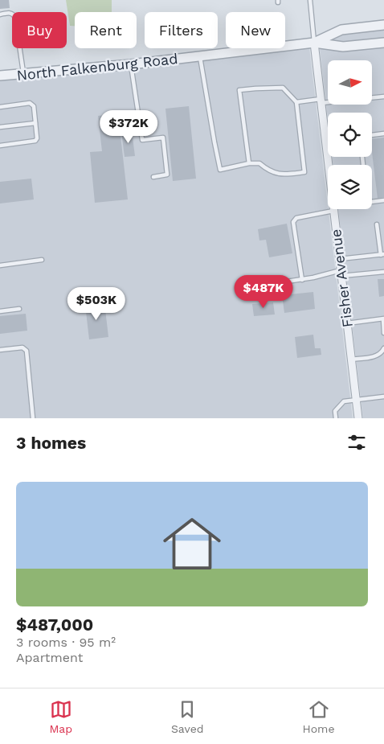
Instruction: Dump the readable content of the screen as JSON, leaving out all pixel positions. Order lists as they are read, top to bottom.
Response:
{
  "streets": {
    "street": ["North Falkenburg Road", "Fisher Avenue"]
  },
  "crossings": [
    ["North Falkenburg Road", "Fisher Avenue"]
  ],
  "north": "right",
  "page": {
    "chip": [
      "Buy",
      "Rent",
      "Filters",
      "New"
    ],
    "price": ["$372K", "$487K", "$503K"],
    "heading": "3 homes",
    "list": [
      {
        "name": "$487,000",
        "note": "3 rooms · 95 m² · Apartment"
      }
    ],
    "tabs": ["Map", "Saved", "Home"]
  }
}
